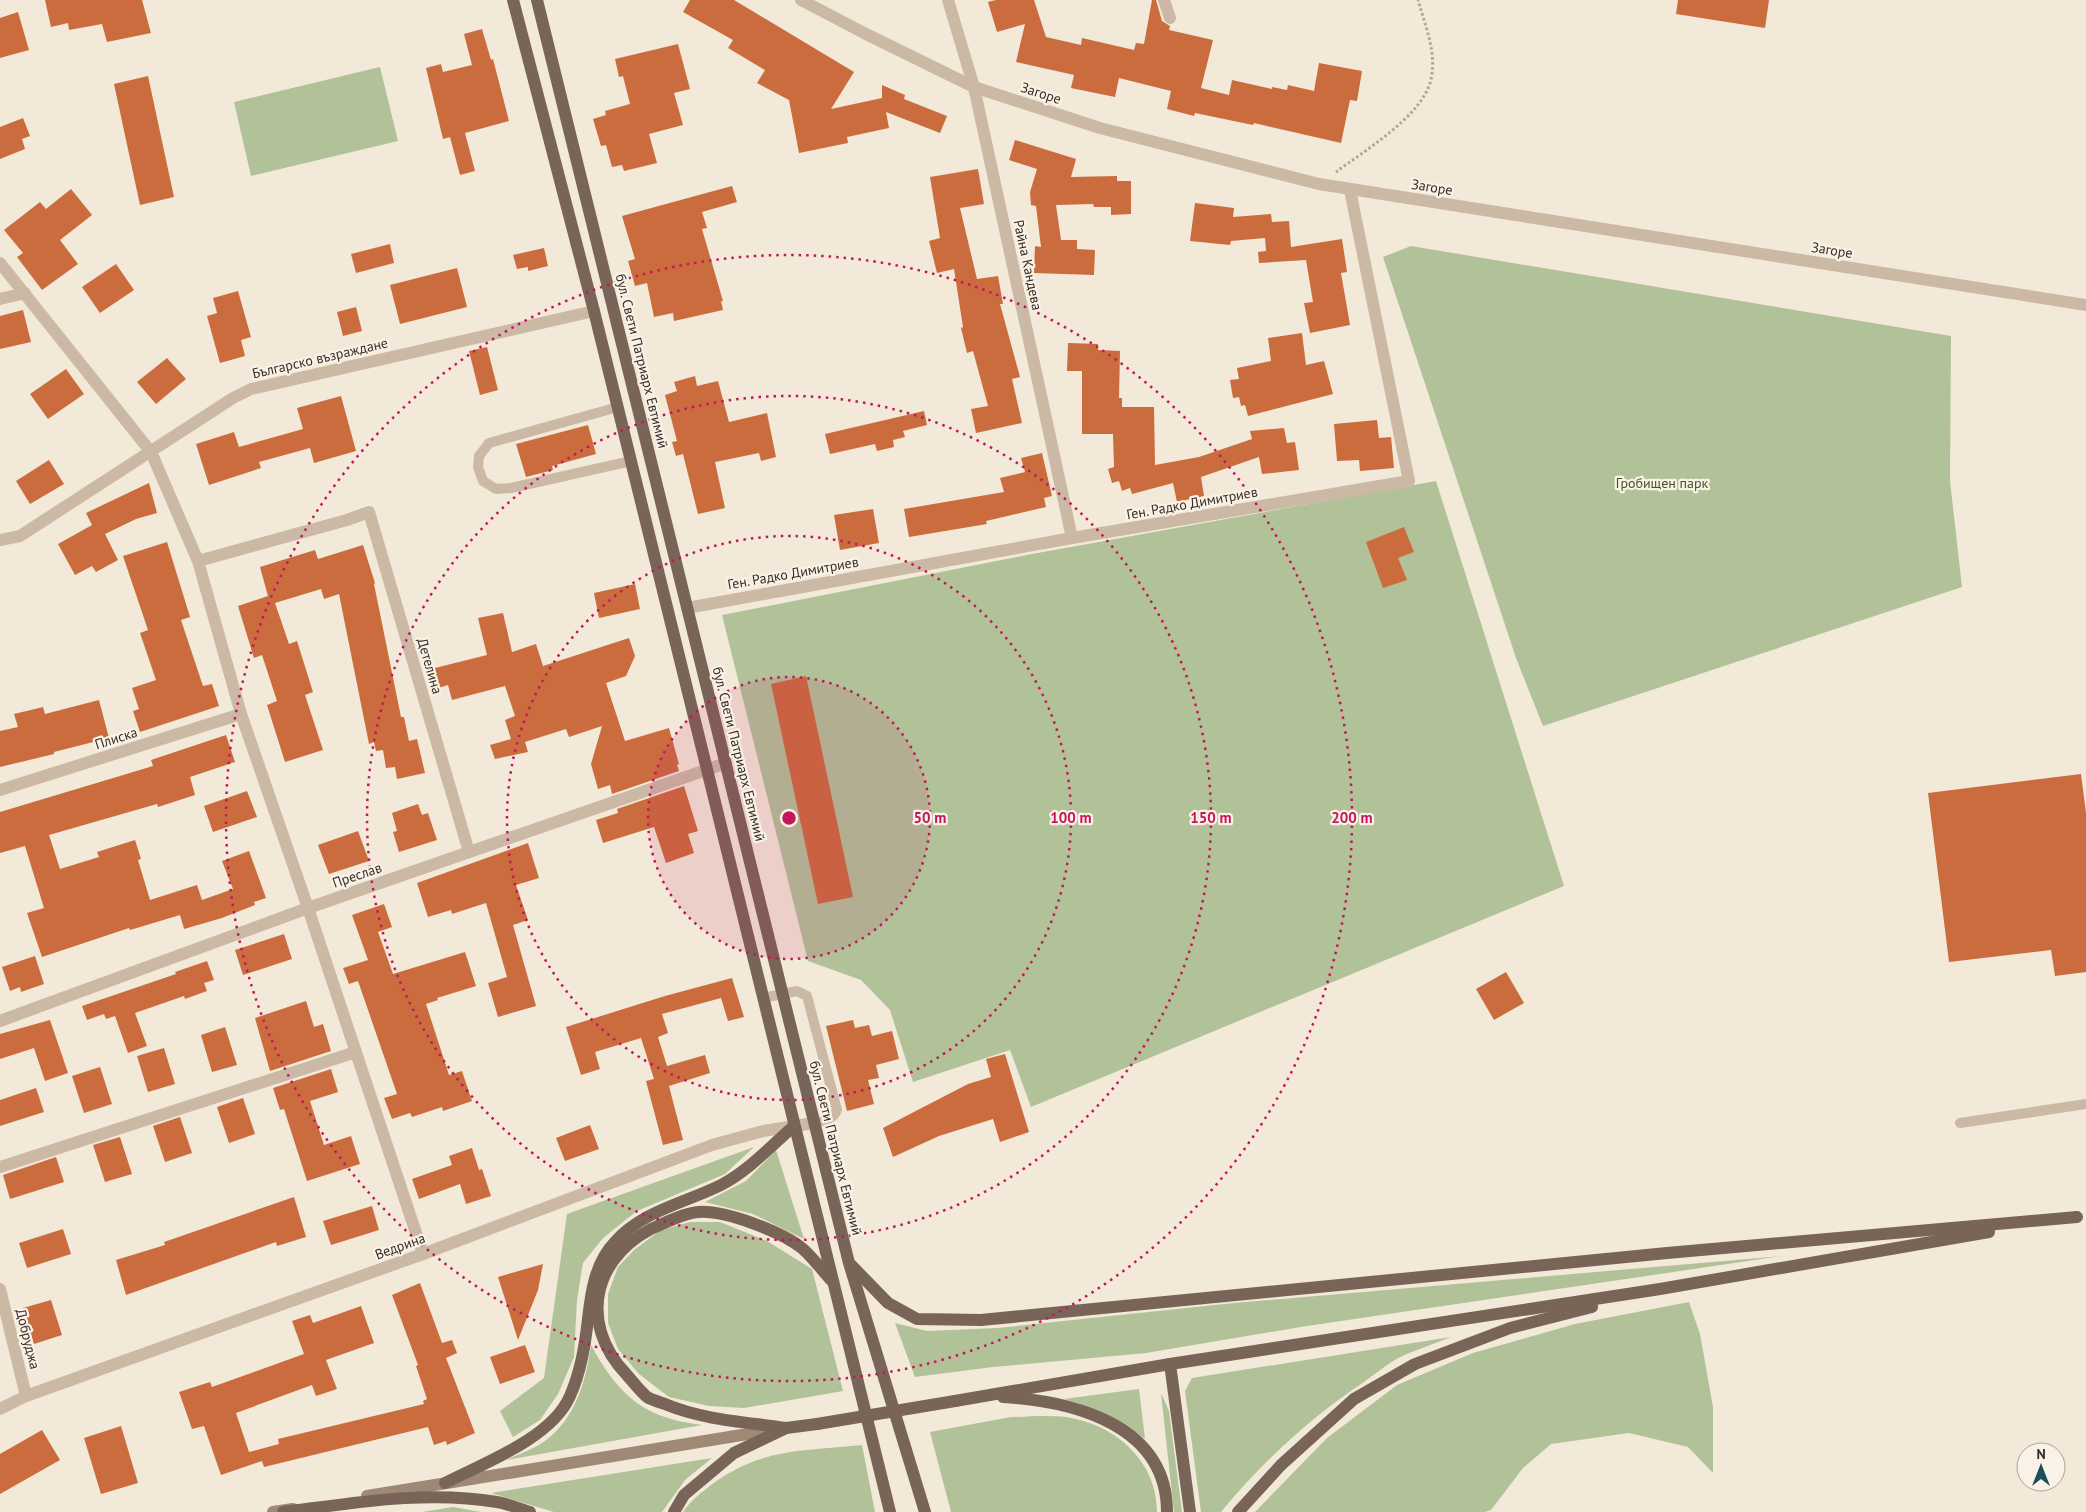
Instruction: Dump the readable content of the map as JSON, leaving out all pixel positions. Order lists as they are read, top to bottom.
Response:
{
  "streets": {
    "main road": ["бул. Свети Патриарх Евтимий"],
    "street": [
      "Загоре",
      "Райна Кандева",
      "Българско възраждане",
      "Ген. Радко Димитриев",
      "Детелина",
      "Плиска",
      "Преслав",
      "Ведрина",
      "Добруджа"
    ]
  },
  "crossings": [
    ["Загоре", "Райна Кандева"],
    ["Загоре", "Ген. Радко Димитриев"],
    ["Райна Кандева", "Ген. Радко Димитриев"],
    ["бул. Свети Патриарх Евтимий", "Ген. Радко Димитриев"],
    ["бул. Свети Патриарх Евтимий", "Преслав"],
    ["бул. Свети Патриарх Евтимий", "Ведрина"],
    ["Детелина", "Преслав"],
    ["Ведрина", "Добруджа"]
  ],
  "parks": ["Гробищен парк"],
  "north": "top",
  "rings": [
    "50 m",
    "100 m",
    "150 m",
    "200 m"
  ]
}
